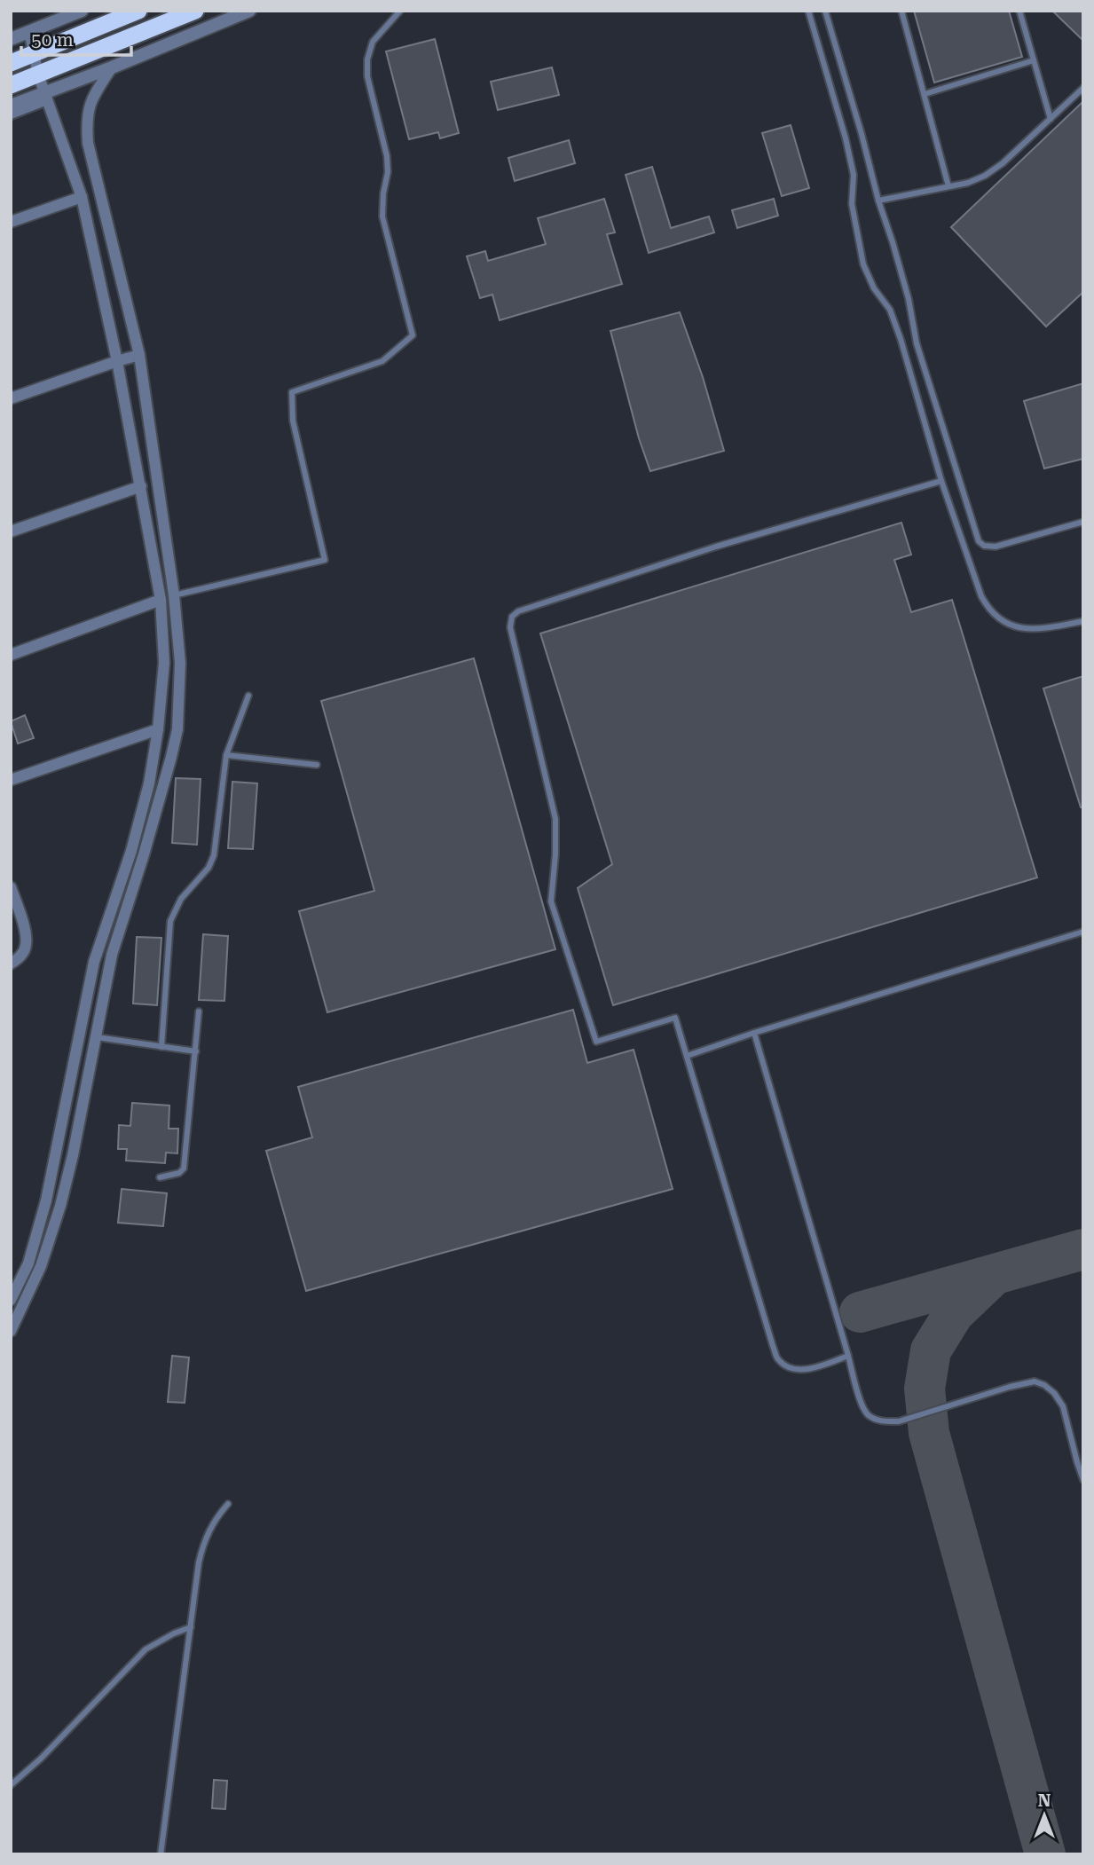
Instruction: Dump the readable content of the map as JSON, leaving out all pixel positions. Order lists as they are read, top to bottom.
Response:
{
  "scale_bar": "50 m",
  "north": "top"
}
